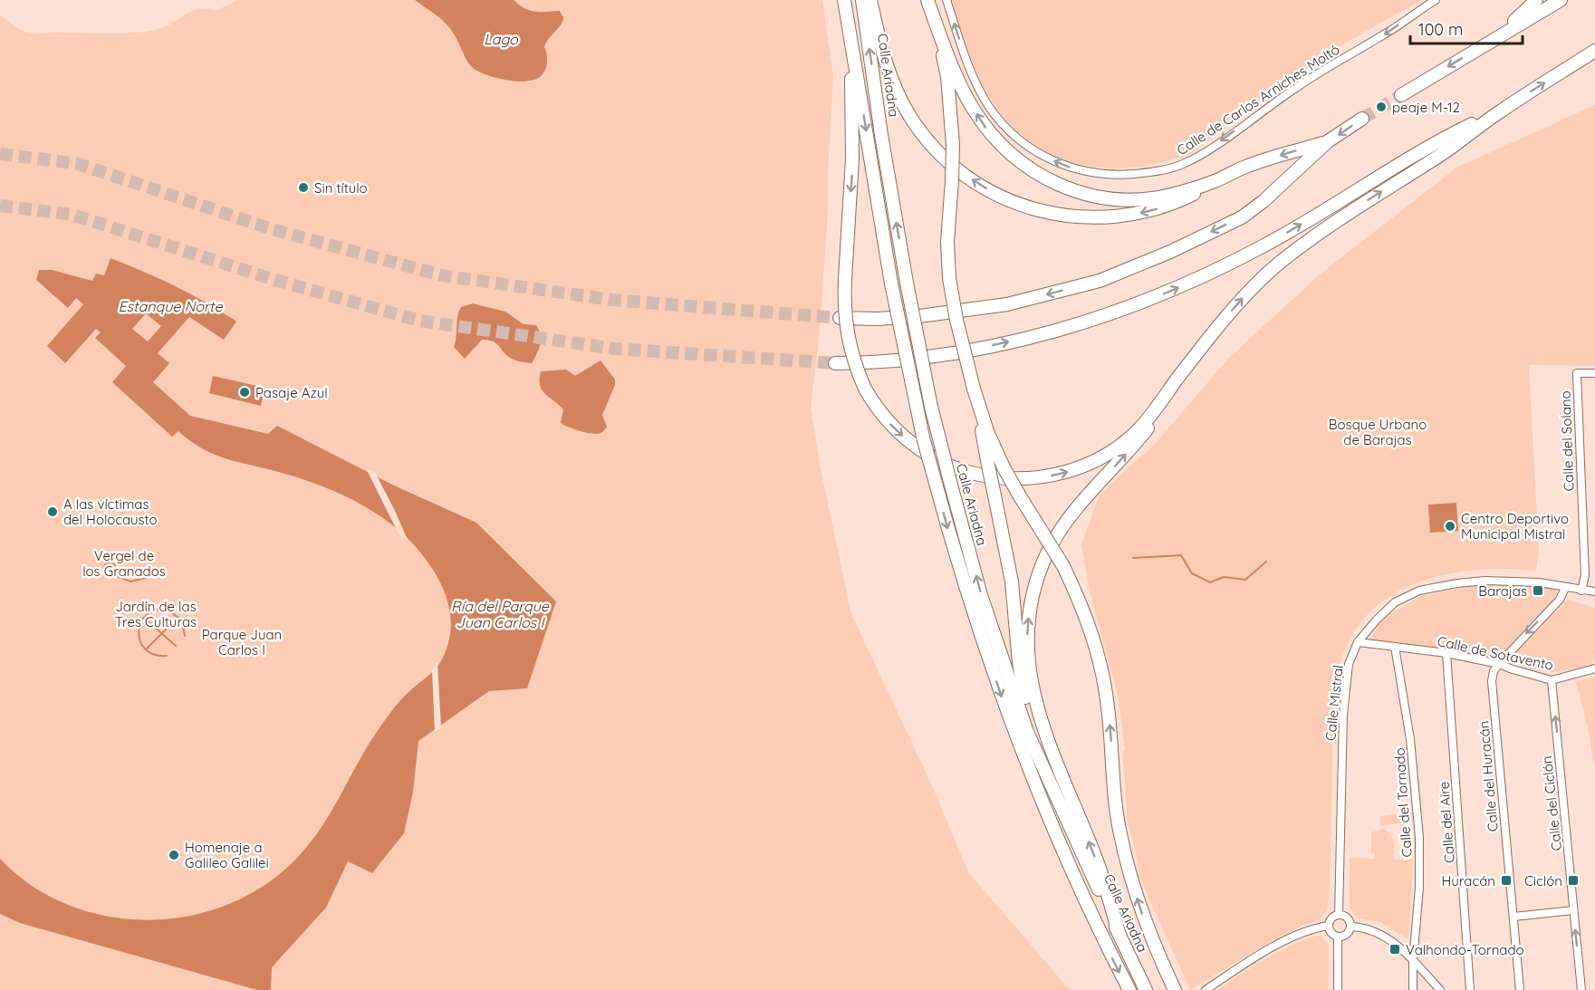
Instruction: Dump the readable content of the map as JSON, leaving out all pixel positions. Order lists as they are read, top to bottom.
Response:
{
  "streets": {
    "highway": ["Calle Ariadna"],
    "street": [
      "Calle de Carlos Arniches Moltó",
      "Calle del Solano",
      "Calle de Sotavento",
      "Calle Mistral",
      "Calle del Huracán",
      "Calle del Tornado",
      "Calle del Ciclón",
      "Calle del Aire"
    ]
  },
  "crossings": [
    ["Calle del Solano", "Calle Mistral"],
    ["Calle de Sotavento", "Calle Mistral"],
    ["Calle de Sotavento", "Calle del Huracán"],
    ["Calle de Sotavento", "Calle del Tornado"],
    ["Calle de Sotavento", "Calle del Ciclón"],
    ["Calle de Sotavento", "Calle del Aire"],
    ["Calle Mistral", "Calle del Huracán"]
  ],
  "one_way": ["Calle del Ciclón"],
  "water": ["Lago", "Estanque Norte", "Ría del Parque Juan Carlos I"],
  "parks": [
    "Bosque Urbano de Barajas",
    "Vergel de los Granados",
    "Jardín de las Tres Culturas",
    "Parque Juan Carlos I"
  ],
  "places": {
    "other": [
      "peaje M-12",
      "Sin título",
      "Pasaje Azul",
      "A las víctimas del Holocausto",
      "Centro Deportivo Municipal Mistral",
      "Homenaje a Galileo Galilei"
    ],
    "transit": [
      "Barajas",
      "Huracán",
      "Ciclón",
      "Valhondo-Tornado"
    ]
  },
  "scale_bar": "100 m"
}
